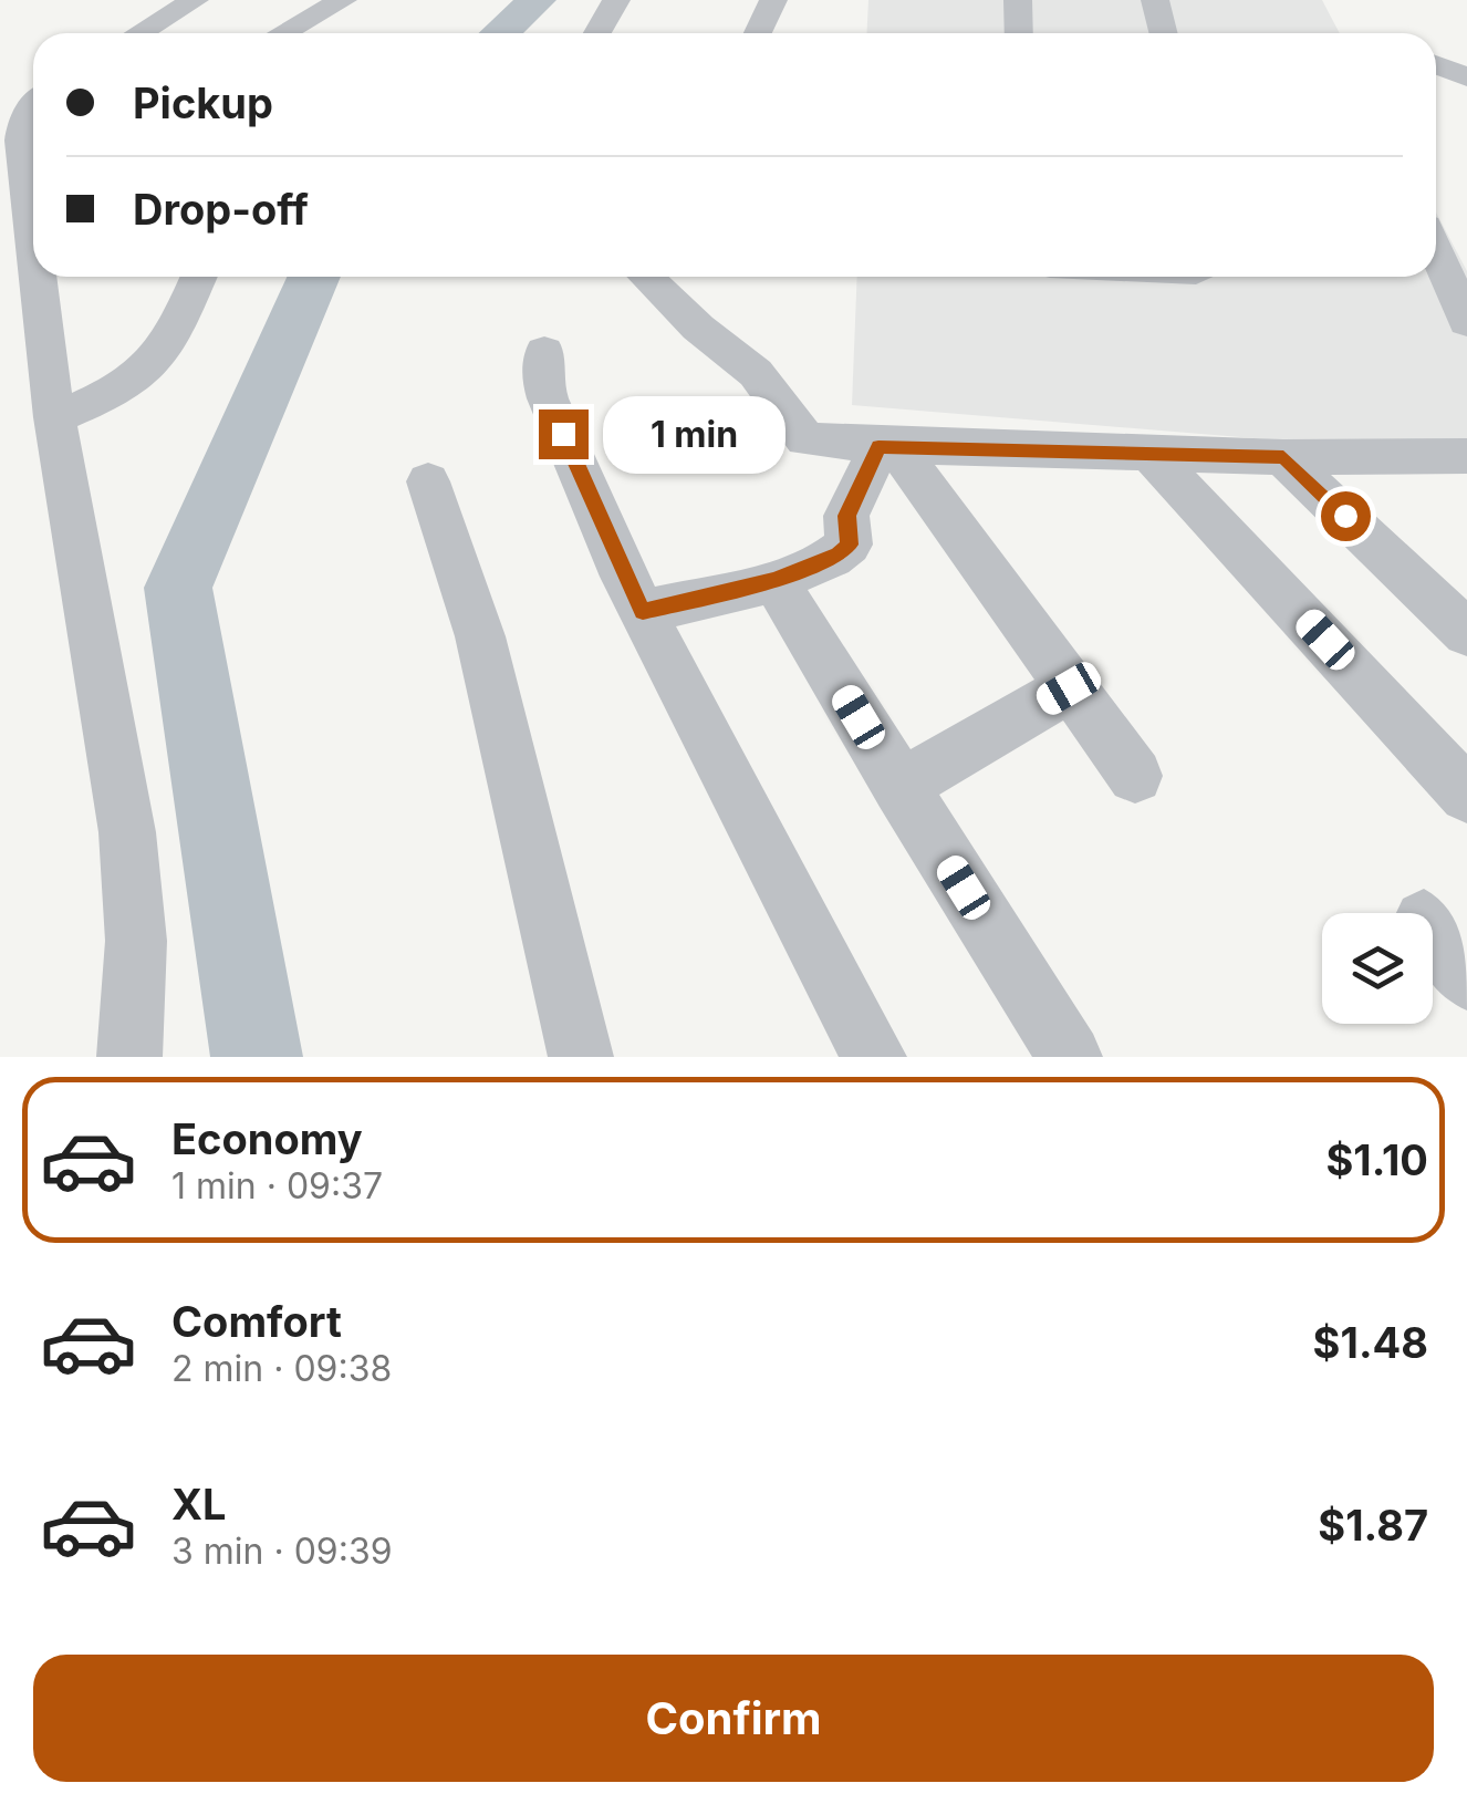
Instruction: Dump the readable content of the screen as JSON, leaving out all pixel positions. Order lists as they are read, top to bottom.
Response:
{
  "page": {
    "banner": ["Pickup", "Drop-off"],
    "bubble": "1 min",
    "list": [
      {
        "name": "Economy",
        "note": "1 min · 09:37",
        "value": "$1.10"
      },
      {
        "name": "Comfort",
        "note": "2 min · 09:38",
        "value": "$1.48"
      },
      {
        "name": "XL",
        "note": "3 min · 09:39",
        "value": "$1.87"
      }
    ],
    "buttons": "Confirm"
  }
}
